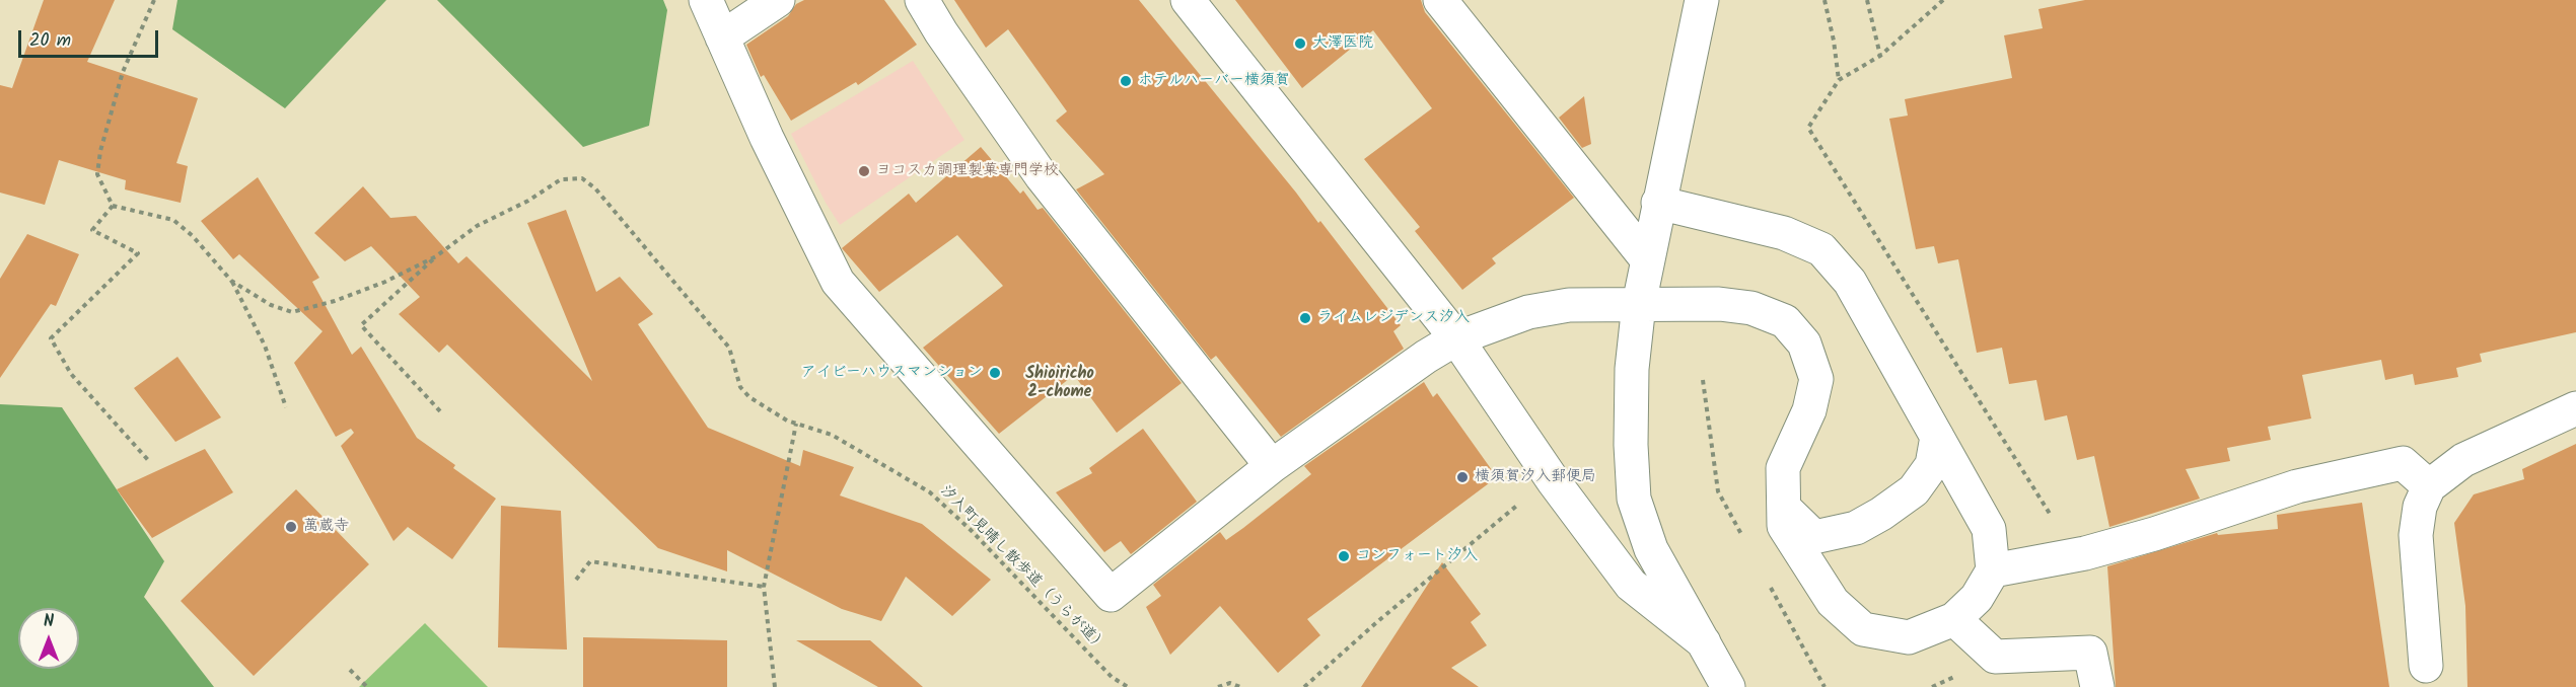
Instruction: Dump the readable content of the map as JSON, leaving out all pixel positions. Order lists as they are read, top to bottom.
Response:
{
  "streets": {
    "path": ["汐入町見晴し散歩道（うらが道）"]
  },
  "districts": ["Shioiricho 2-chome"],
  "places": [
    "大澤医院",
    "ホテルハーバー横須賀",
    "ヨコスカ調理製菓専門学校",
    "ライムレジデンス汐入",
    "アイビーハウスマンション",
    "横須賀汐入郵便局",
    "萬蔵寺",
    "コンフォート汐入"
  ],
  "scale_bar": "20 m",
  "north": "top"
}
